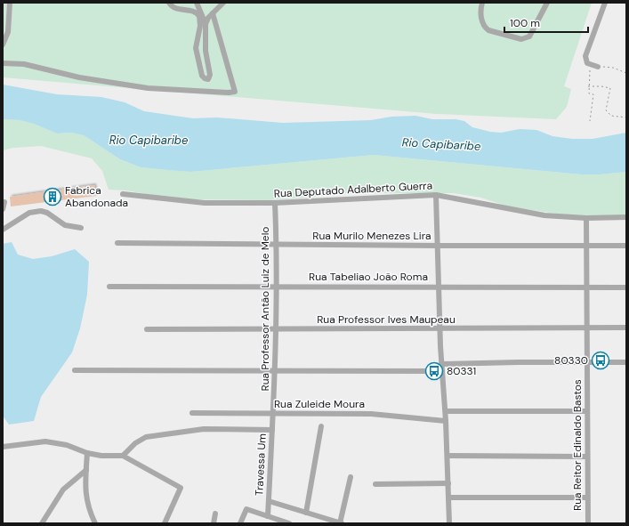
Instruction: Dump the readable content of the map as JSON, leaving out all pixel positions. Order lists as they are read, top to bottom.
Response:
{
  "streets": {
    "street": [
      "Rua Deputado Adalberto Guerra",
      "Rua Murilo Menezes Lira",
      "Rua Tabeliao João Roma",
      "Rua Professor Antão Luiz de Melo",
      "Rua Professor Ives Maupeau",
      "Rua Zuleide Moura",
      "Rua Reitor Edinaldo Bastos",
      "Travessa Um"
    ]
  },
  "crossings": [
    ["Rua Deputado Adalberto Guerra", "Rua Professor Antão Luiz de Melo"],
    ["Rua Deputado Adalberto Guerra", "Rua Reitor Edinaldo Bastos"],
    ["Rua Murilo Menezes Lira", "Rua Professor Antão Luiz de Melo"],
    ["Rua Murilo Menezes Lira", "Rua Reitor Edinaldo Bastos"],
    ["Rua Tabeliao João Roma", "Rua Professor Antão Luiz de Melo"],
    ["Rua Tabeliao João Roma", "Rua Reitor Edinaldo Bastos"],
    ["Rua Professor Antão Luiz de Melo", "Rua Professor Ives Maupeau"],
    ["Rua Professor Antão Luiz de Melo", "Rua Zuleide Moura"],
    ["Rua Professor Antão Luiz de Melo", "Travessa Um"],
    ["Rua Professor Ives Maupeau", "Rua Reitor Edinaldo Bastos"],
    ["Rua Zuleide Moura", "Travessa Um"]
  ],
  "water": ["Rio Capibaribe"],
  "places": {
    "building": ["Fabrica Abandonada"],
    "bus stop": ["80330", "80331"]
  },
  "scale_bar": "100 m"
}
